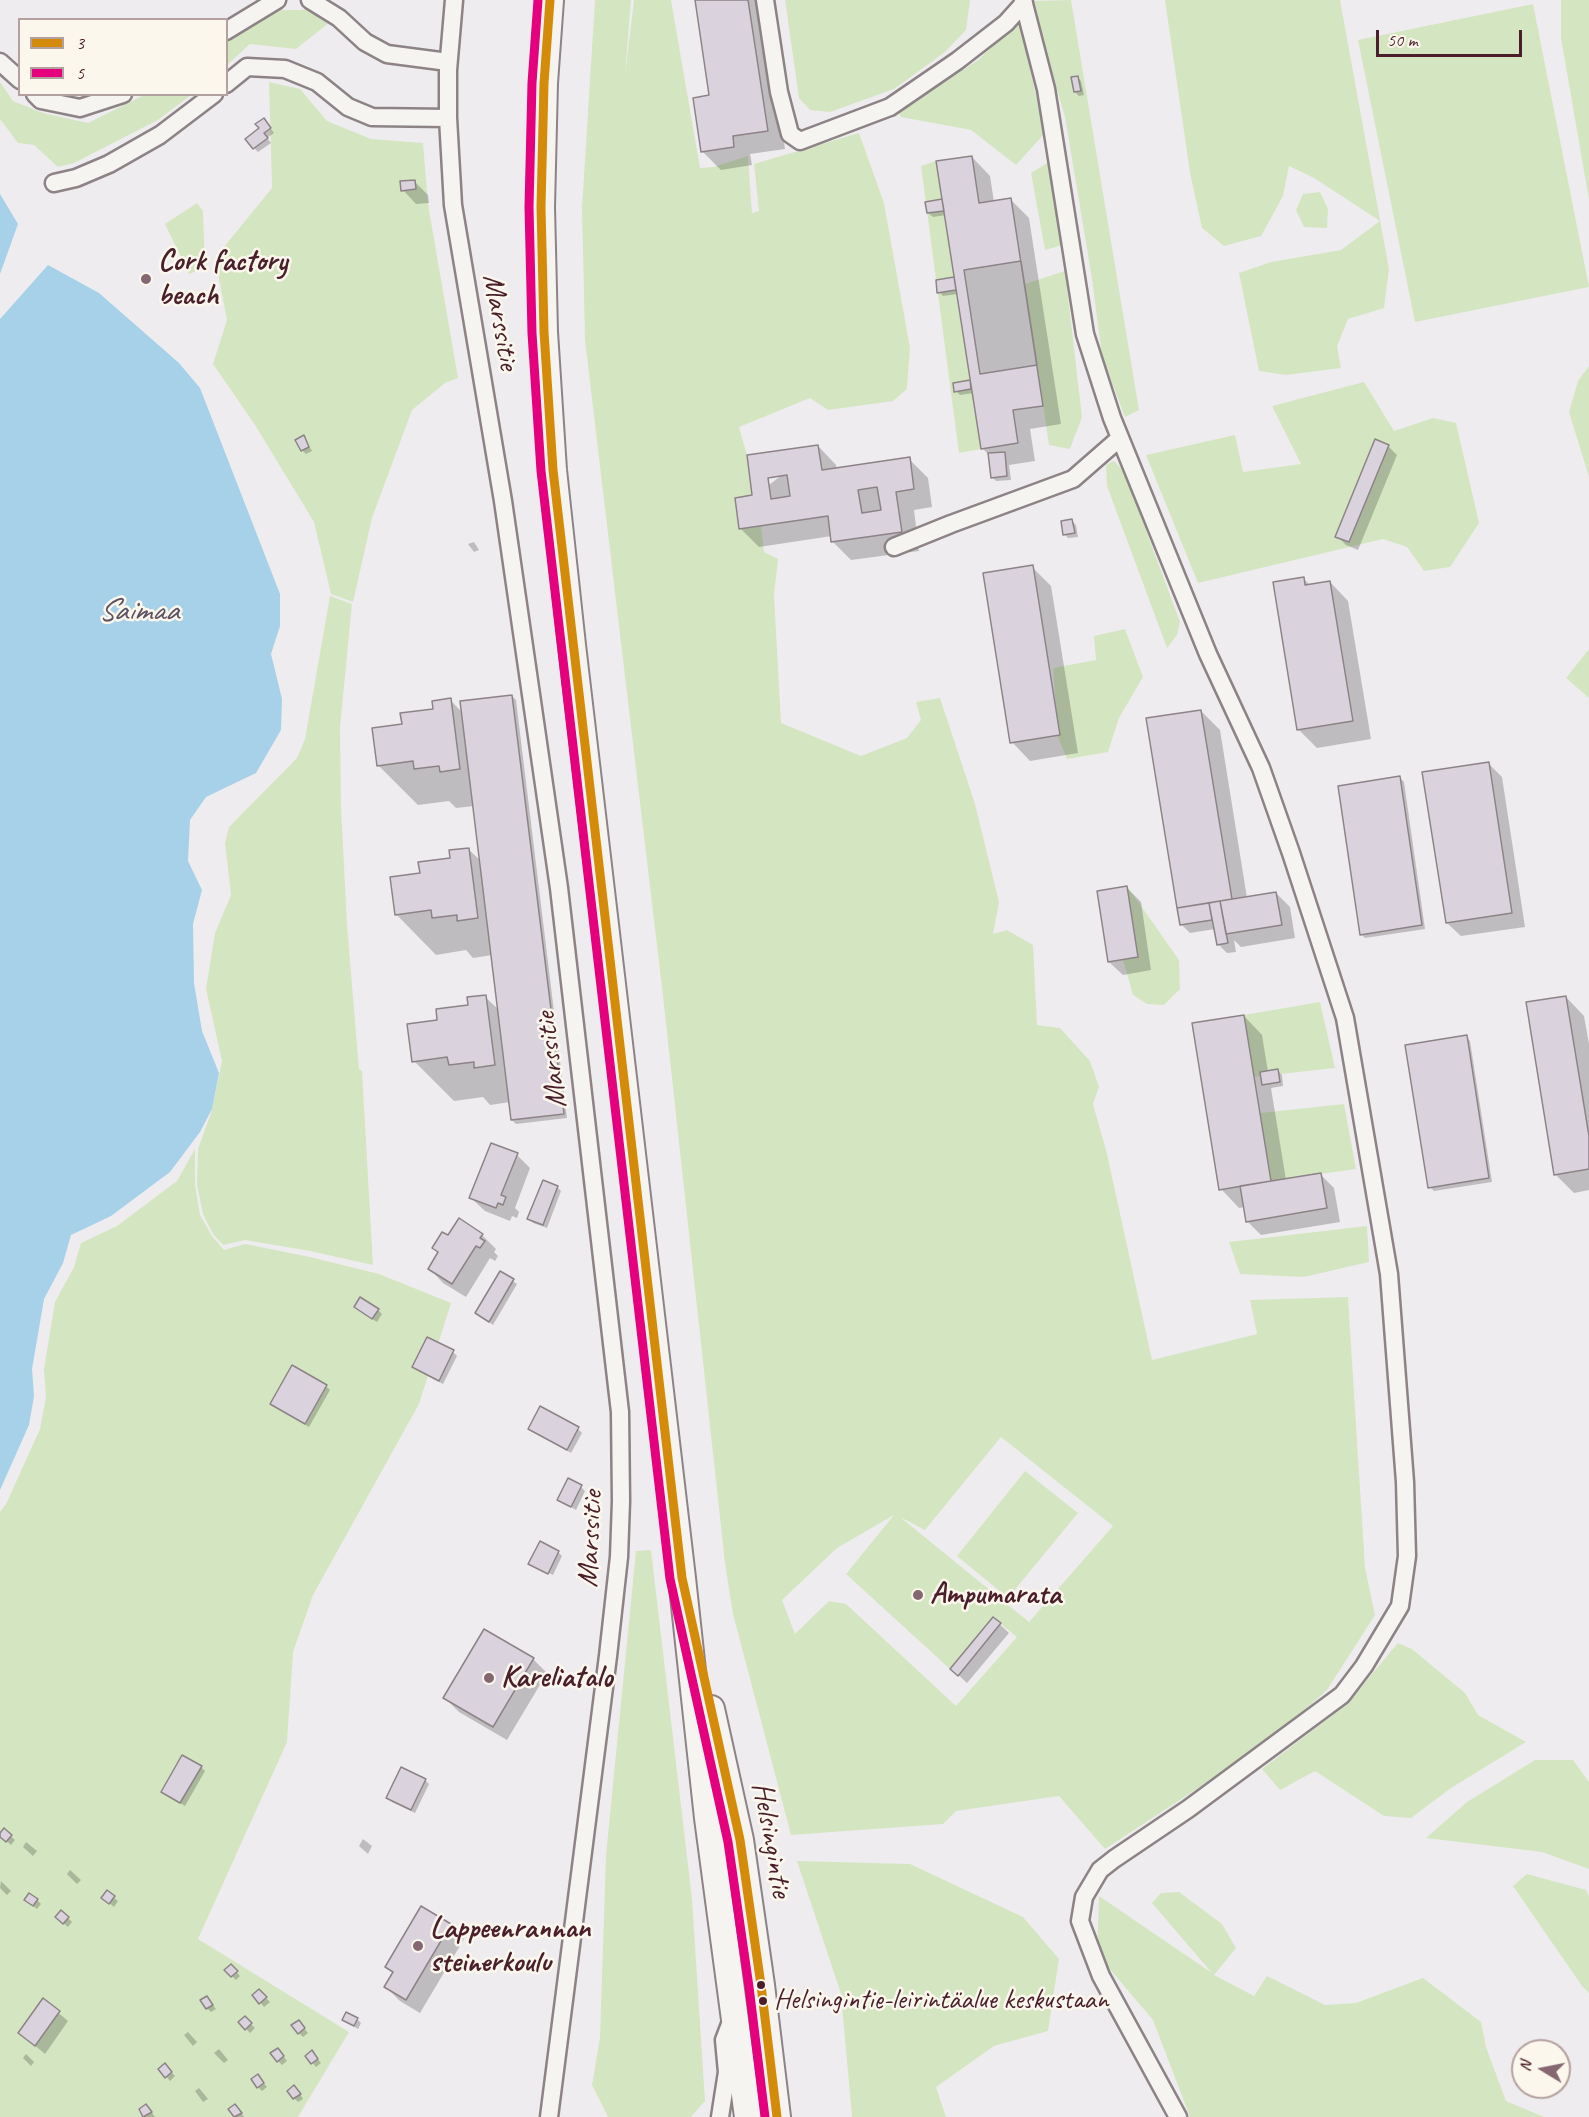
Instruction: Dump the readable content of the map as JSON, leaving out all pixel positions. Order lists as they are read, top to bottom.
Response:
{
  "streets": {
    "main road": ["Helsingintie"],
    "street": ["Marssitie"]
  },
  "water": ["Saimaa"],
  "places": [
    "Cork factory beach",
    "Ampumarata",
    "Kareliatalo",
    "Lappeenrannan steinerkoulu",
    "Helsingintie-leirintäalue keskustaan"
  ],
  "lines": ["transit line 3", "transit line 5"],
  "legend": ["3", "5"],
  "scale_bar": "50 m",
  "north": "left"
}
